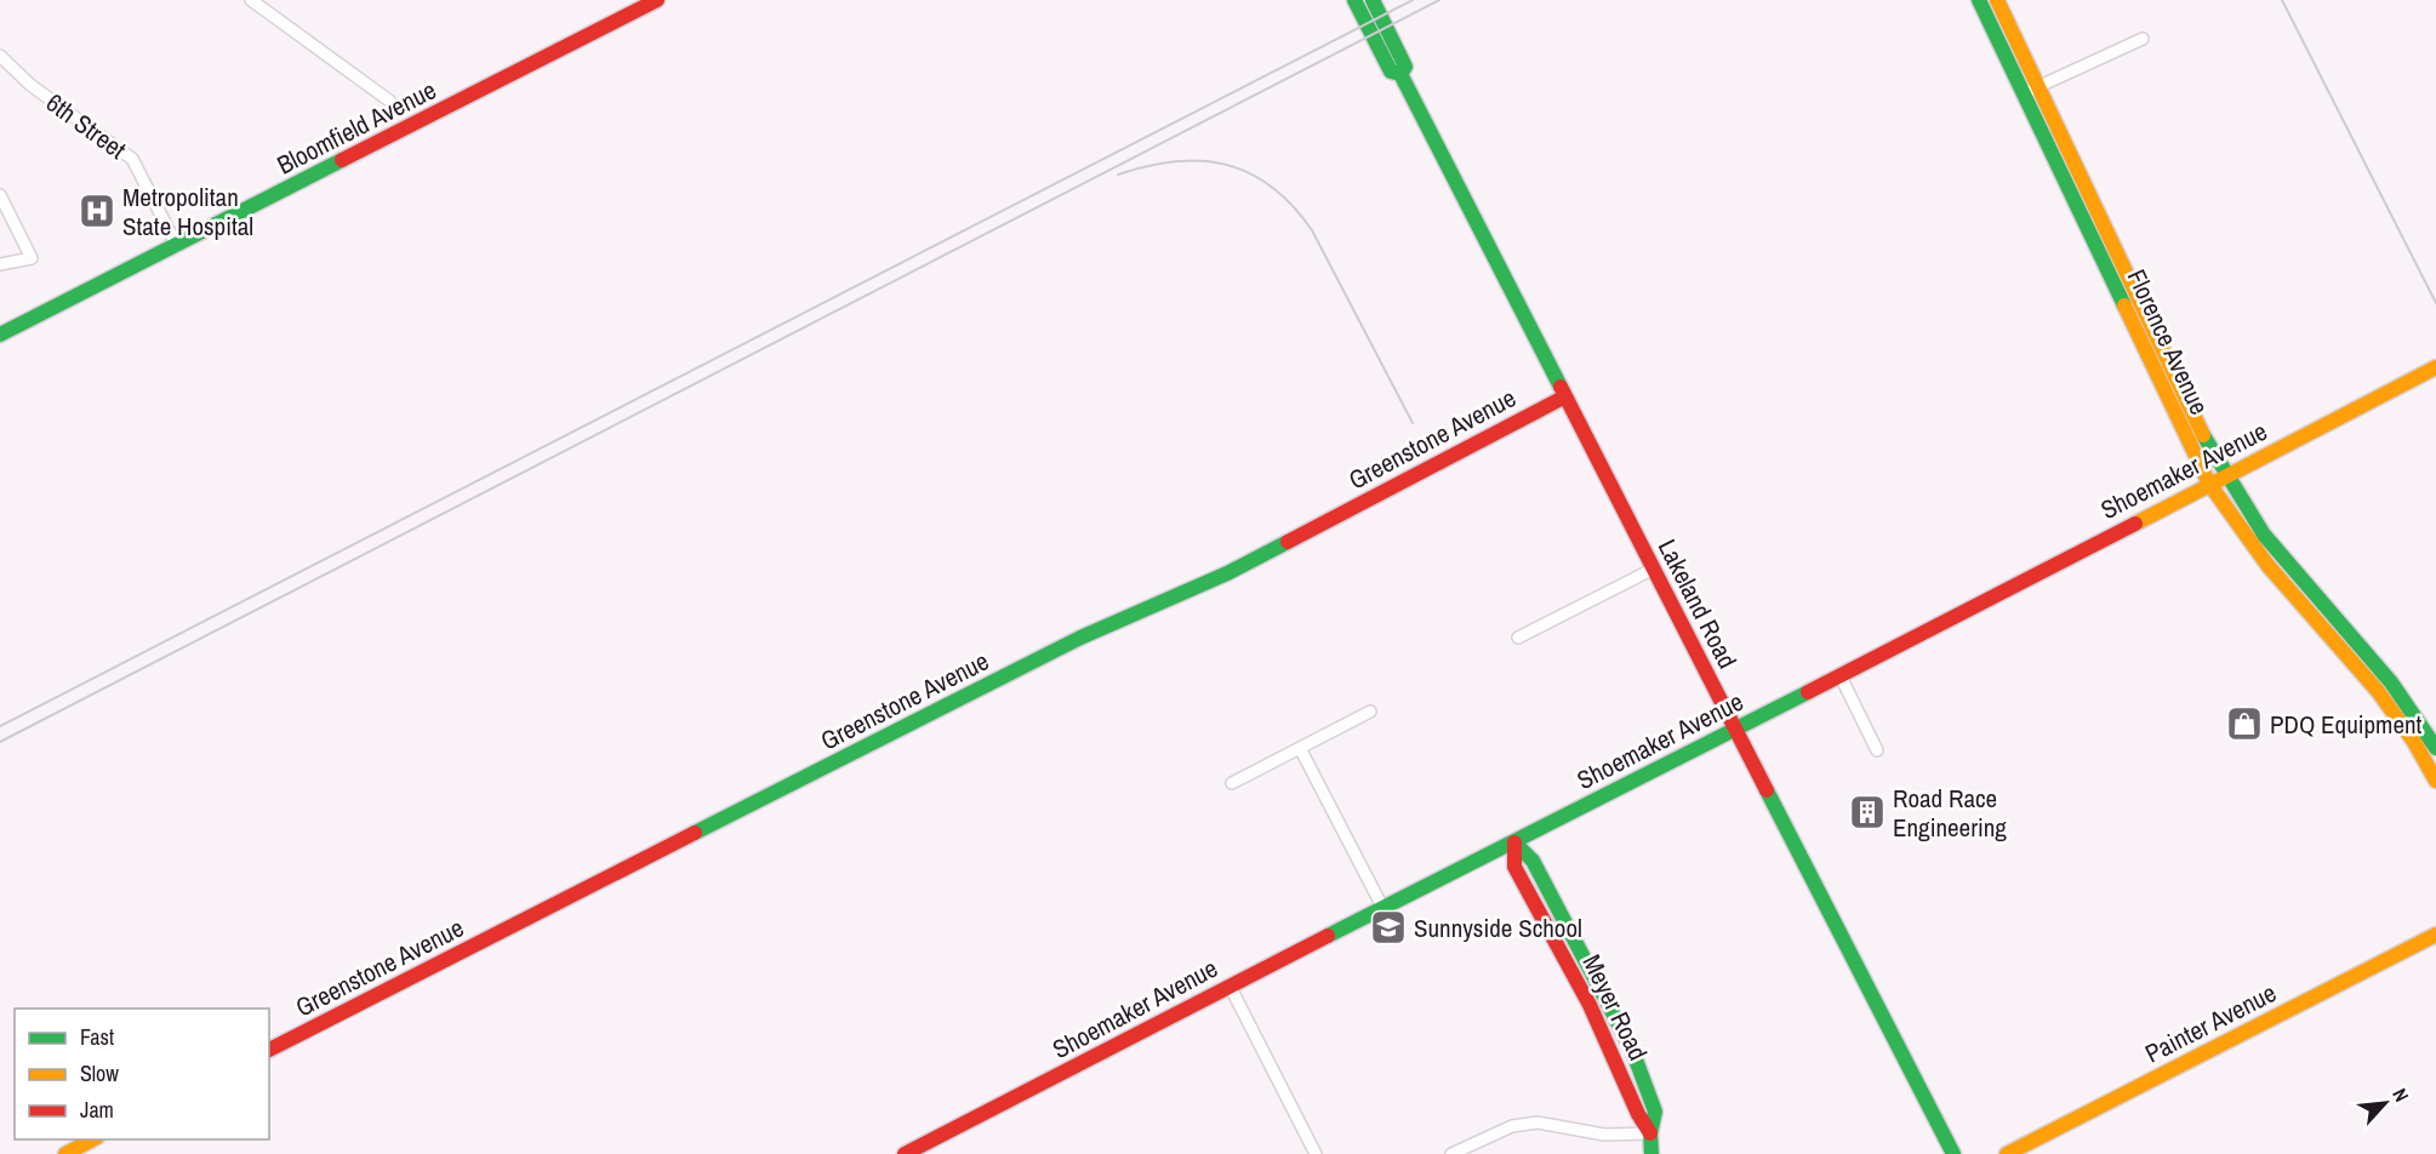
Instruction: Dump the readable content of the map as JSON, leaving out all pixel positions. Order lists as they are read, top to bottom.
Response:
{
  "streets": {
    "main road": [
      "Bloomfield Avenue",
      "Florence Avenue",
      "Greenstone Avenue",
      "Shoemaker Avenue",
      "Lakeland Road",
      "Meyer Road",
      "Painter Avenue"
    ],
    "street": ["6th Street"]
  },
  "crossings": [
    ["6th Street", "Bloomfield Avenue"],
    ["Florence Avenue", "Shoemaker Avenue"],
    ["Greenstone Avenue", "Lakeland Road"],
    ["Shoemaker Avenue", "Lakeland Road"],
    ["Shoemaker Avenue", "Meyer Road"]
  ],
  "places": {
    "hospital": ["Metropolitan State Hospital"],
    "shop": ["PDQ Equipment"],
    "building": ["Road Race Engineering"],
    "school or university": ["Sunnyside School"]
  },
  "legend": ["Fast", "Slow", "Jam"],
  "north": "top right"
}
